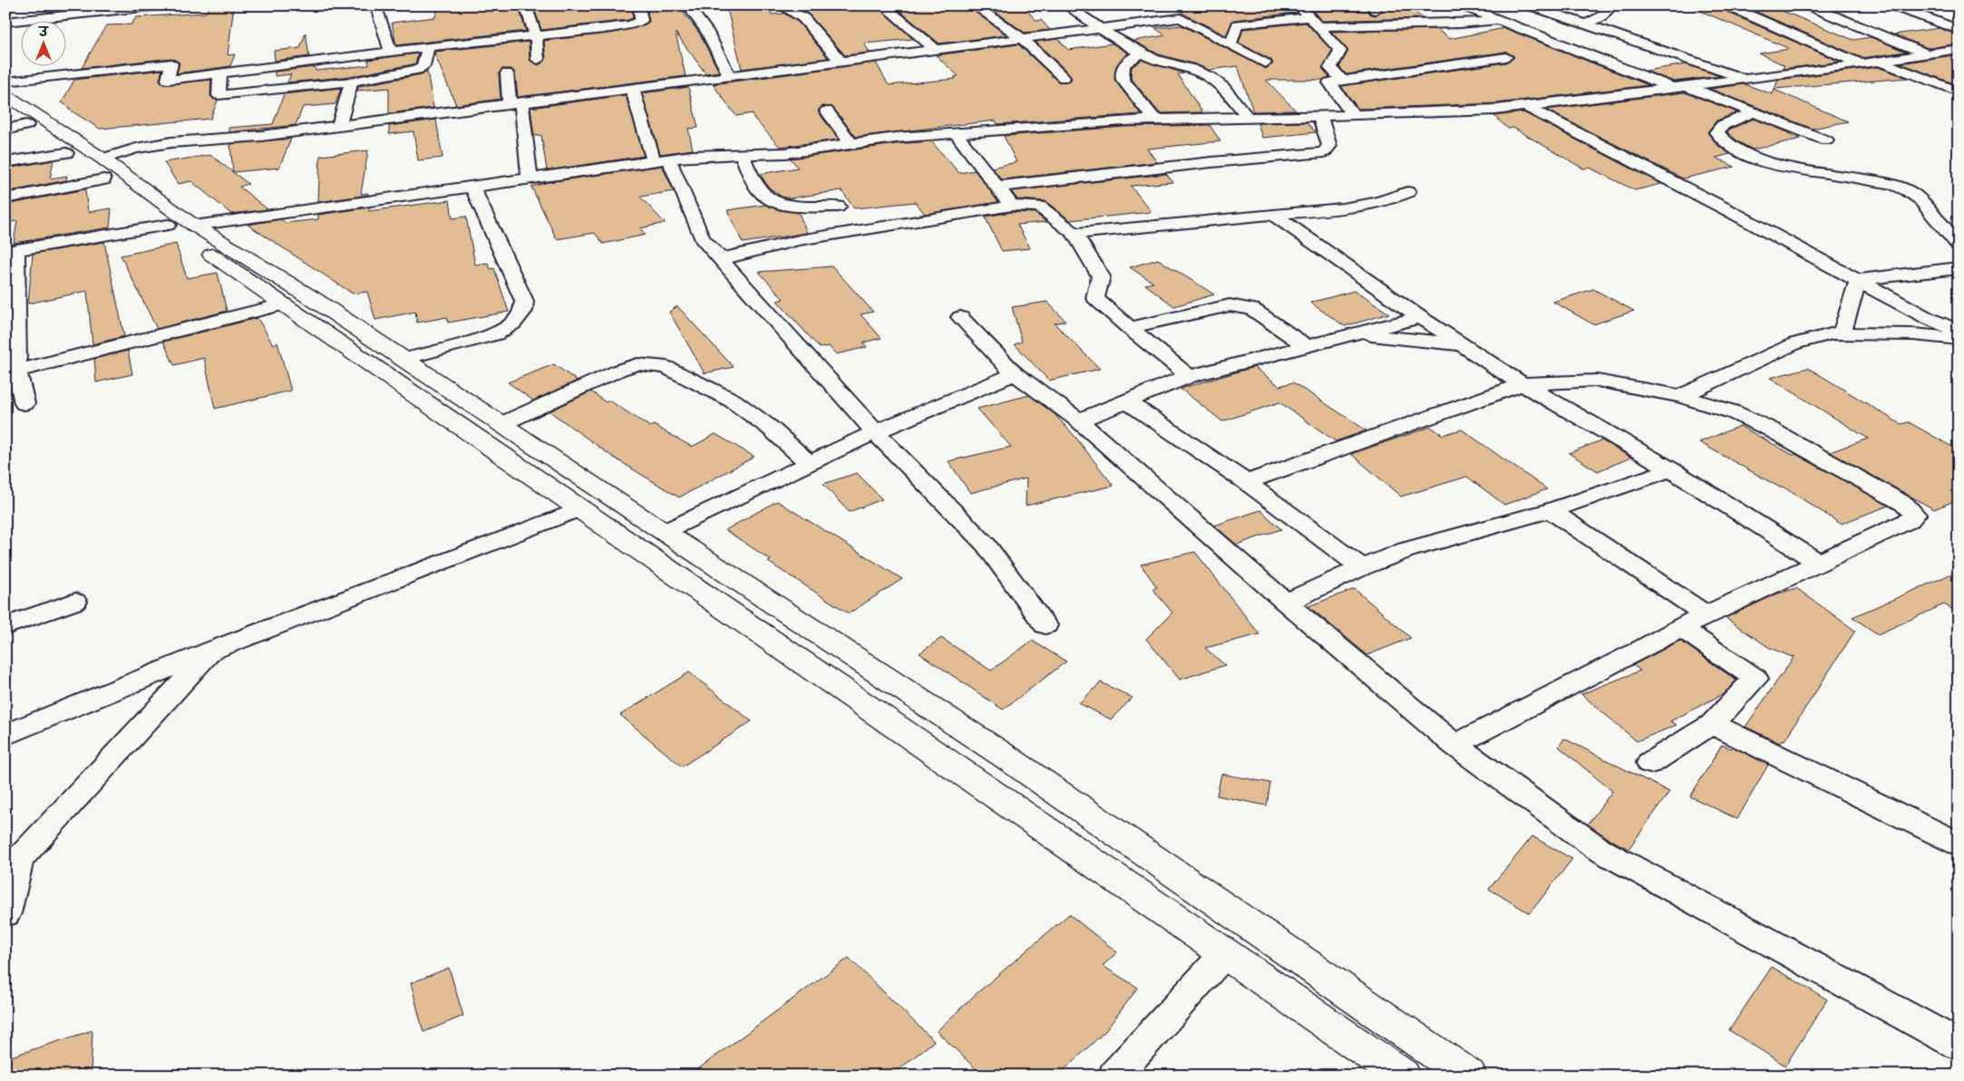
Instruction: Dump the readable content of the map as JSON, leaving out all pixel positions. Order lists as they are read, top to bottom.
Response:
{
  "north": "top"
}
